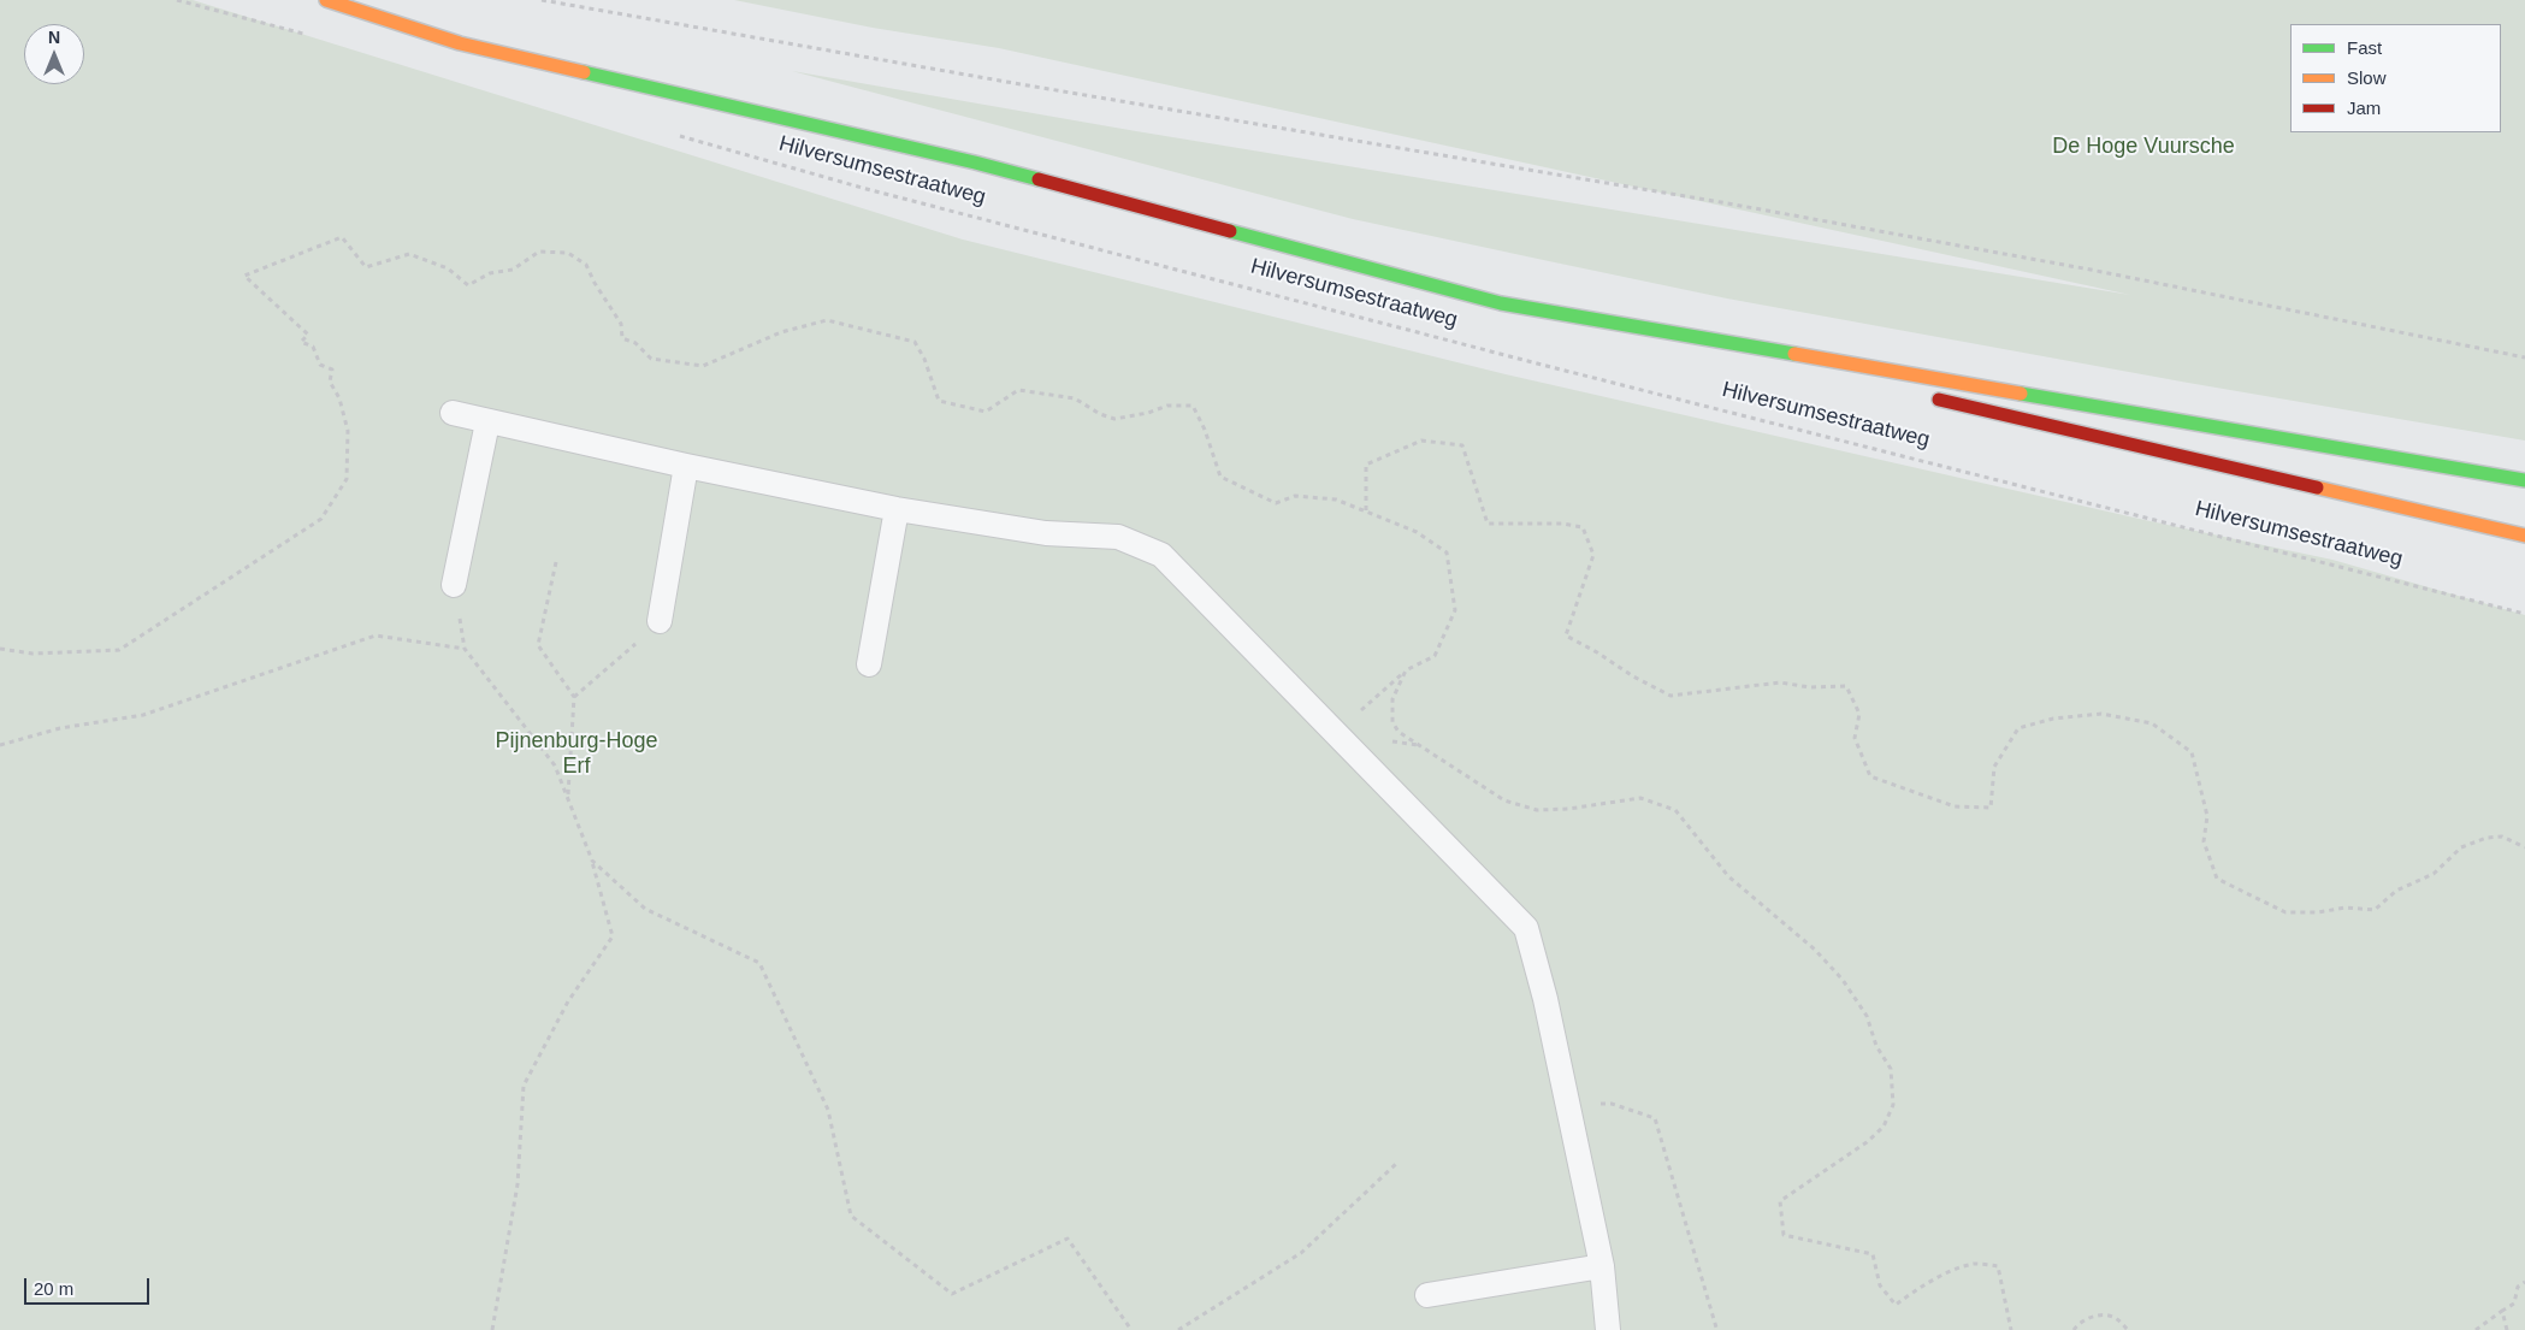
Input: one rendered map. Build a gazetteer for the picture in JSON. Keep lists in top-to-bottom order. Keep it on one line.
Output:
{"streets":{"main road":["Hilversumsestraatweg"]},"parks":["De Hoge Vuursche","Pijnenburg-Hoge Erf"],"legend":["Fast","Slow","Jam"],"scale_bar":"20 m","north":"top"}
